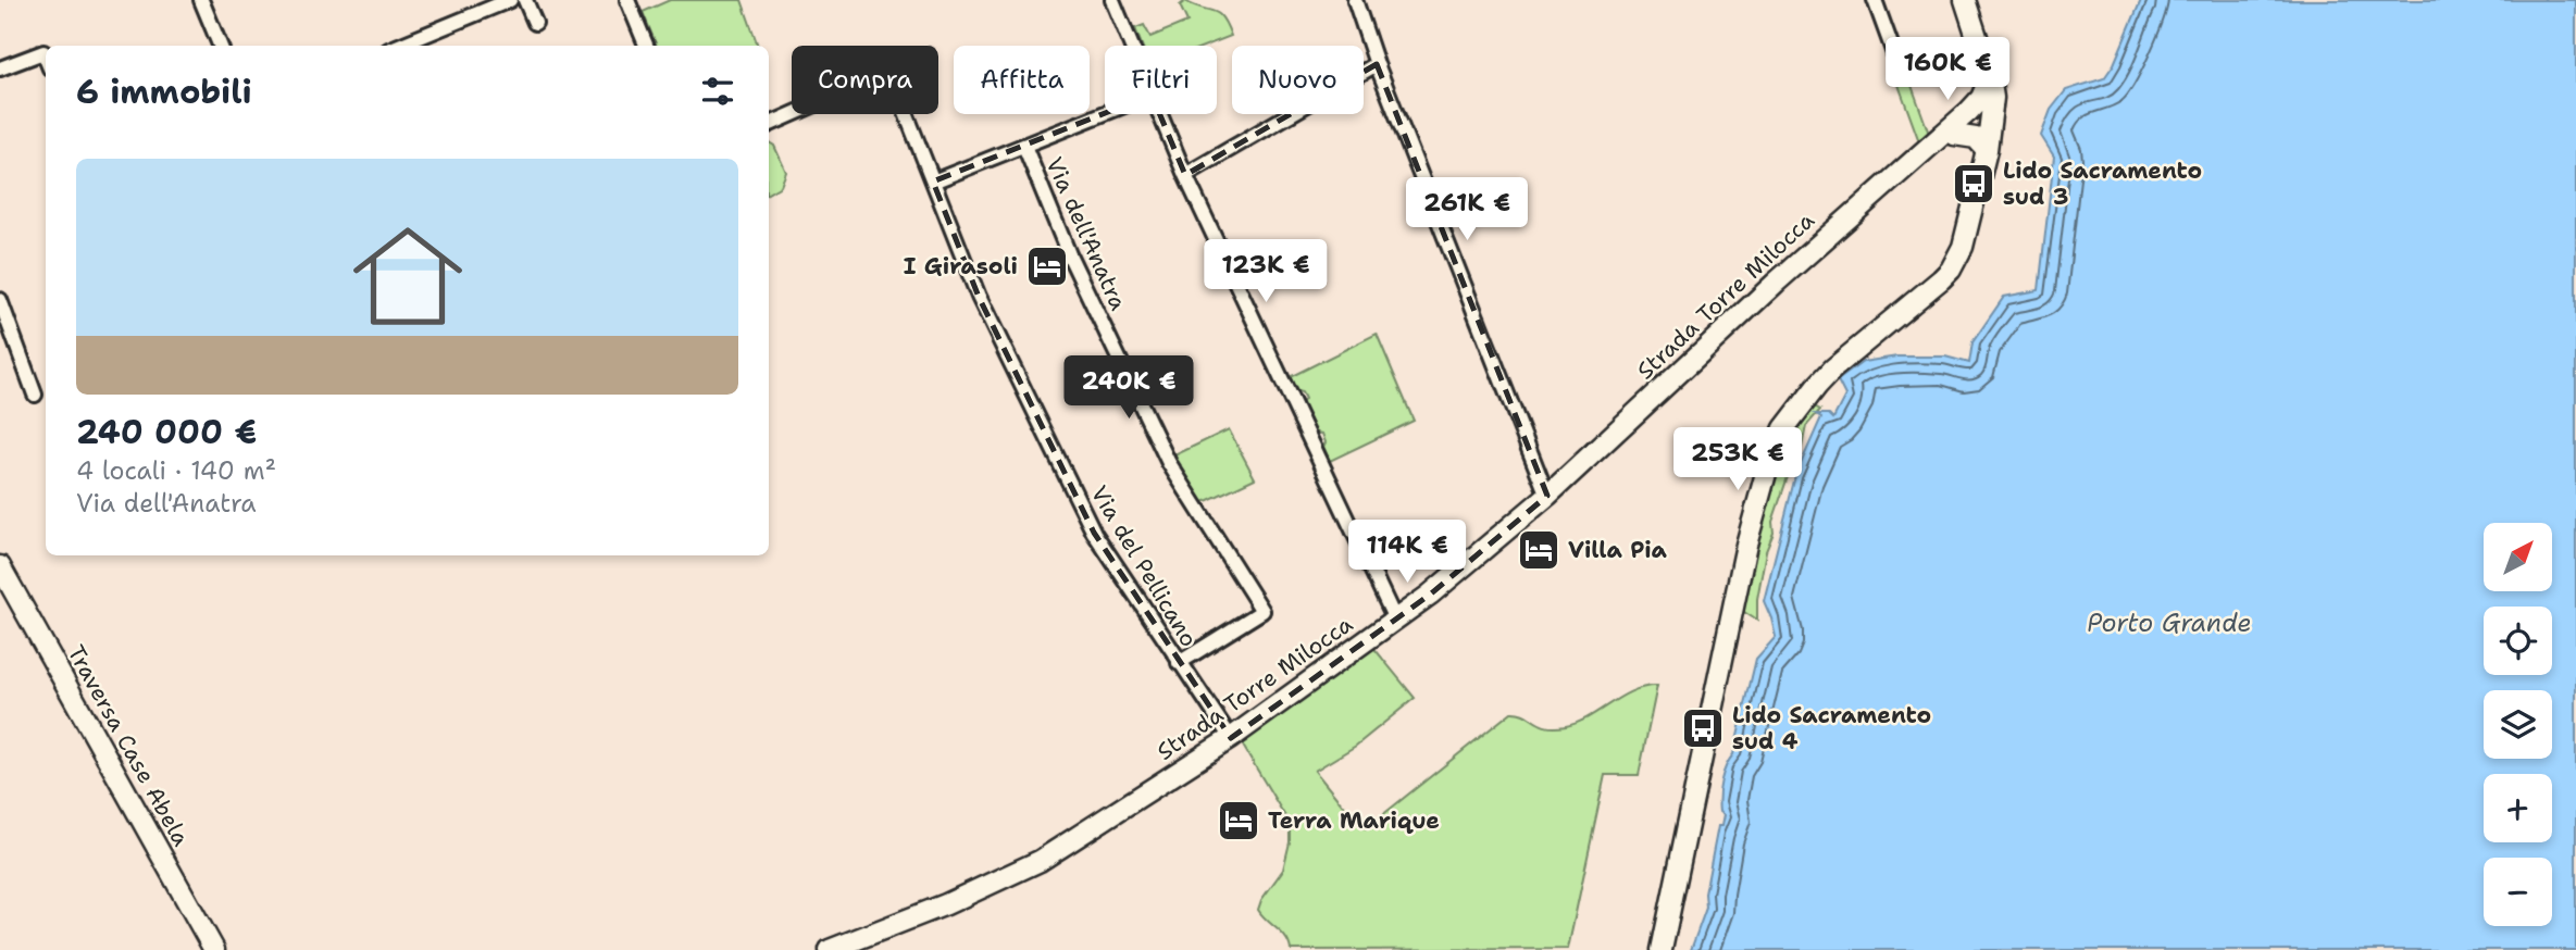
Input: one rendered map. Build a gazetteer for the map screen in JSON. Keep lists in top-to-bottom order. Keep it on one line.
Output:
{"streets":{"street":["Via dell'Anatra","Strada Torre Milocca","Via del Pellicano","Traversa Case Abela"]},"crossings":[["Via dell'Anatra","Via del Pellicano"],["Strada Torre Milocca","Via del Pellicano"]],"water":["Porto Grande"],"places":{"bus stop":["Lido Sacramento sud 3","Lido Sacramento sud 4"],"hotel":["I Girasoli","Villa Pia","Terra Marique"]},"north":"top right","page":{"price":["160K €","261K €","123K €","240K €","253K €","114K €"],"chip":["Compra","Affitta","Filtri","Nuovo"],"heading":"6 immobili","list":[{"name":"240 000 €","note":"4 locali · 140 m² · Via dell'Anatra"}],"map_buttons":["+","−"]}}
